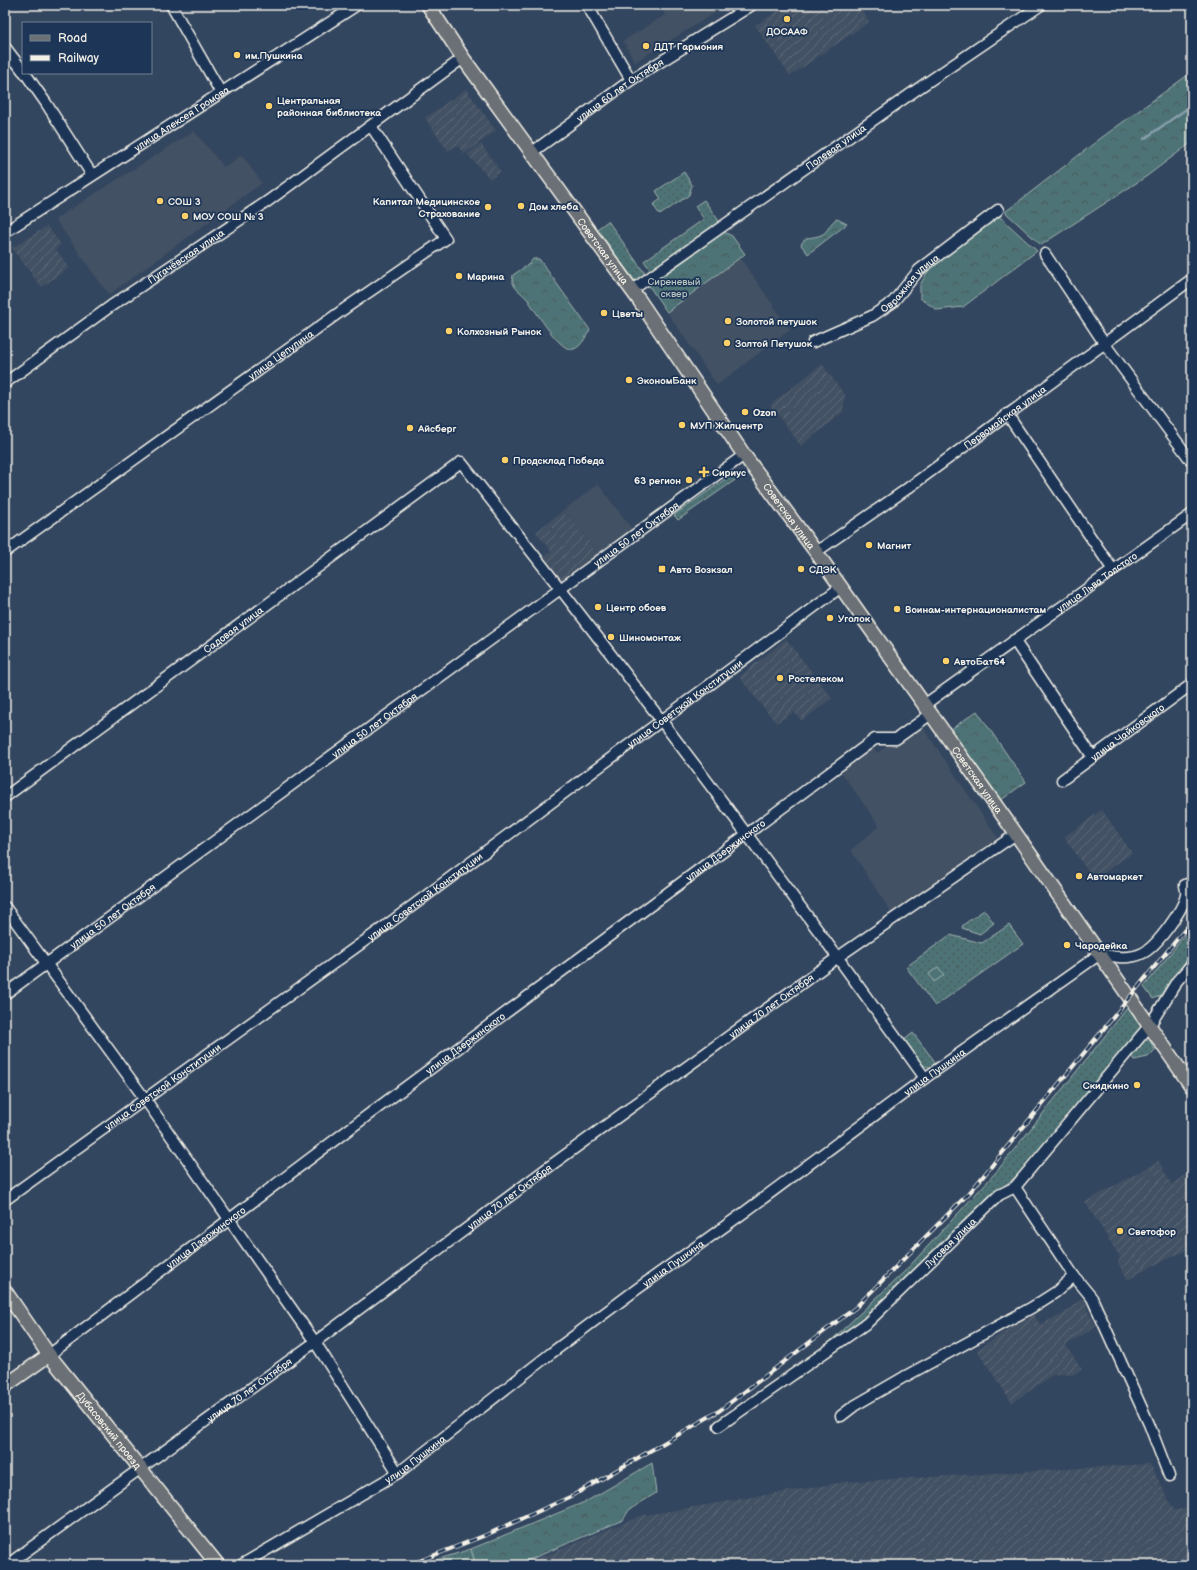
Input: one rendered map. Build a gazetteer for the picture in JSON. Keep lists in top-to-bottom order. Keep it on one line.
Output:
{"streets":{"main road":["Советская улица","улица Дзержинского","Дубасовский проезд"],"street":["улица 60 лет Октября","улица Алексея Громова","Полевая улица","Пугачёвская улица","Овражная улица","улица Цепулина","Первомайская улица","улица 50 лет Октября","улица Льва Толстого","Садовая улица","улица Советской Конституции","улица Чайковского","улица 70 лет Октября","улица Пушкина","Луговая улица"]},"crossings":[["улица 60 лет Октября","Советская улица"],["Полевая улица","Советская улица"],["Советская улица","Пугачёвская улица"],["Советская улица","Первомайская улица"],["Советская улица","улица 50 лет Октября"],["Советская улица","улица Льва Толстого"],["Советская улица","улица Советской Конституции"],["Советская улица","улица Дзержинского"],["Советская улица","улица 70 лет Октября"],["Советская улица","улица Пушкина"],["Советская улица","Луговая улица"],["Пугачёвская улица","улица Цепулина"],["улица 50 лет Октября","Садовая улица"],["улица Льва Толстого","улица Дзержинского"],["улица Дзержинского","Дубасовский проезд"],["улица 70 лет Октября","Дубасовский проезд"]],"parks":["Сиреневый сквер"],"places":{"other":["ДОСААФ","ДДТ Гармония","им.Пушкина","Центральная районная библиотека","СОШ 3","Дом хлеба","Капитал Медицинское Страхование","МОУ СОШ № 3","Марина","Цветы","Золотой петушок","Колхозный Рынок","Золтой Петушок","ЭкономБанк","Ozon","МУП Жилцентр","Айсберг","Продсклад Победа","63 регион","Магнит","СДЭК","Центр обоев","Воинам-интернационалистам","Уголок","Шиномонтаж","АвтоБат64","Ростелеком","Автомаркет","Чародейка","Скидкино","Светофор"],"health":["Сириус"],"transit":["Авто Возкзал"]},"legend":["Road","Railway"]}
